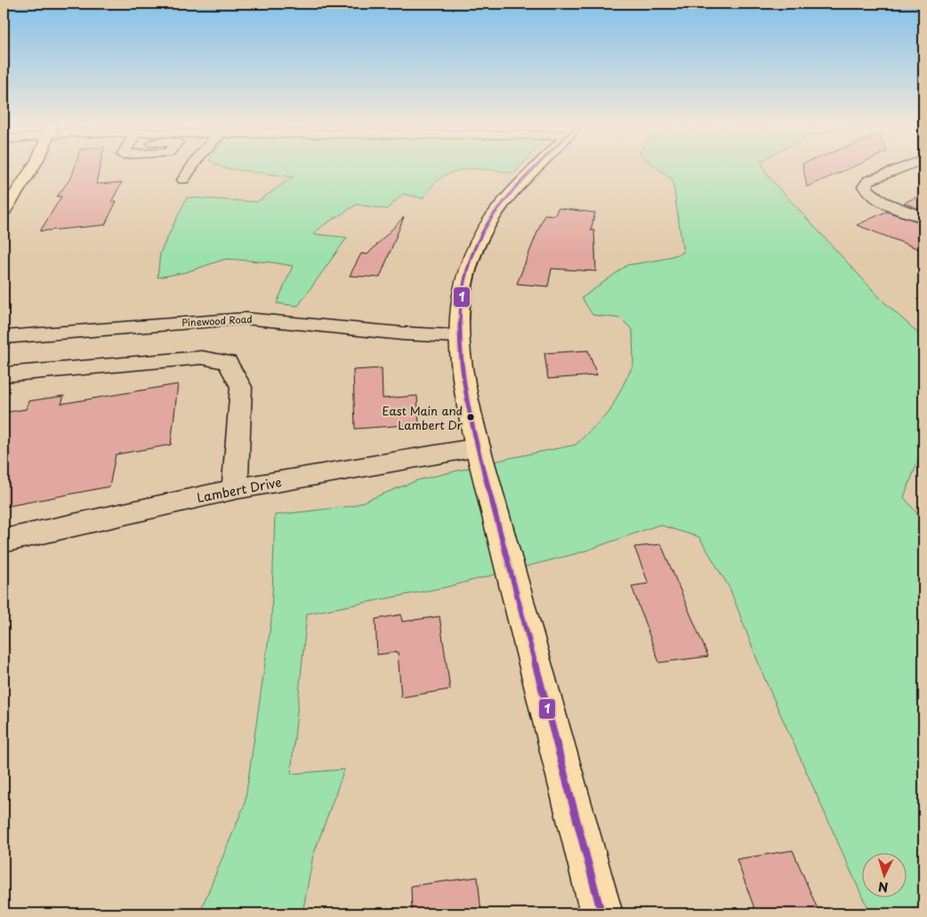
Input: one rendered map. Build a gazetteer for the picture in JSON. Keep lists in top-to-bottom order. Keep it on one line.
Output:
{"streets":{"street":["Pinewood Road","Lambert Drive"]},"places":["East Main and Lambert Dr"],"lines":["transit line 1"],"north":"bottom"}
